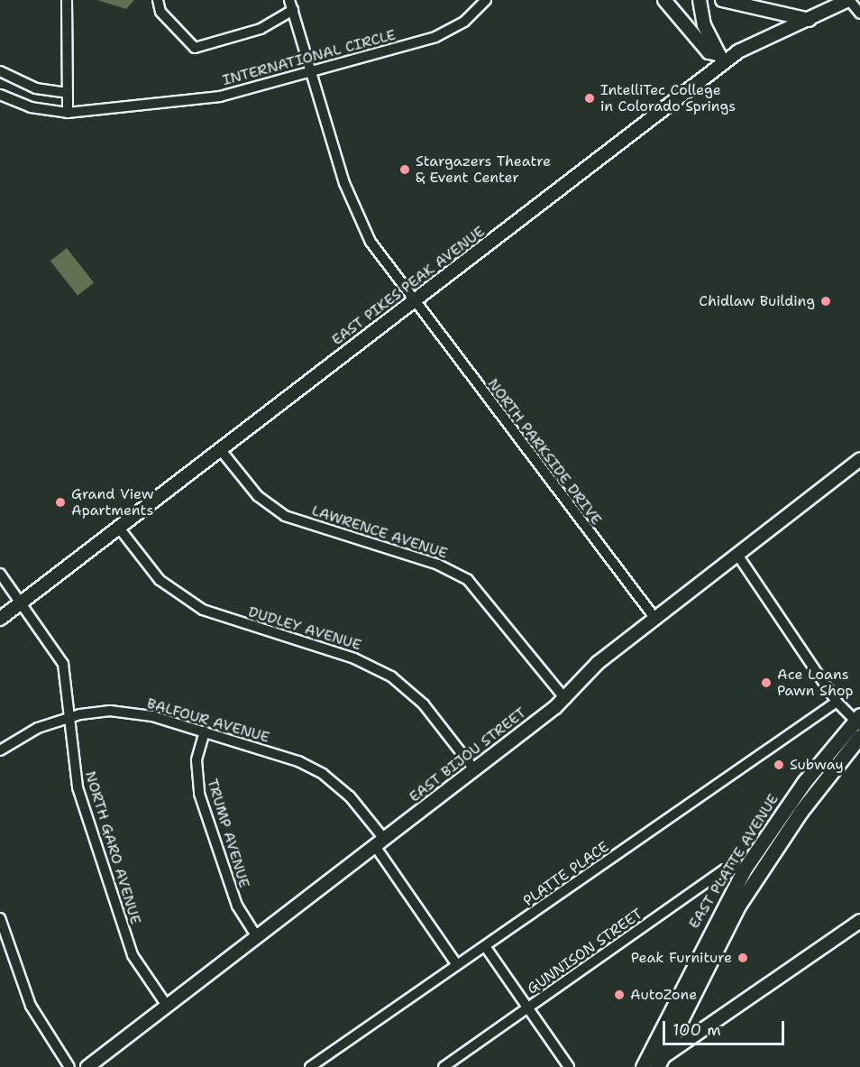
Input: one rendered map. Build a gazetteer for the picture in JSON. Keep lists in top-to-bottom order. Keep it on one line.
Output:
{"streets":{"main road":["EAST PIKES PEAK AVENUE","EAST BIJOU STREET","EAST PLATTE AVENUE"],"street":["INTERNATIONAL CIRCLE","NORTH PARKSIDE DRIVE","LAWRENCE AVENUE","DUDLEY AVENUE","BALFOUR AVENUE","TRUMP AVENUE","NORTH GARO AVENUE","PLATTE PLACE","GUNNISON STREET"]},"crossings":[["INTERNATIONAL CIRCLE","NORTH PARKSIDE DRIVE"],["EAST PIKES PEAK AVENUE","NORTH PARKSIDE DRIVE"],["EAST PIKES PEAK AVENUE","LAWRENCE AVENUE"],["EAST PIKES PEAK AVENUE","DUDLEY AVENUE"],["EAST PIKES PEAK AVENUE","NORTH GARO AVENUE"],["NORTH PARKSIDE DRIVE","EAST BIJOU STREET"],["LAWRENCE AVENUE","EAST BIJOU STREET"],["DUDLEY AVENUE","EAST BIJOU STREET"],["BALFOUR AVENUE","EAST BIJOU STREET"],["BALFOUR AVENUE","TRUMP AVENUE"],["BALFOUR AVENUE","NORTH GARO AVENUE"],["BALFOUR AVENUE","PLATTE PLACE"],["EAST BIJOU STREET","TRUMP AVENUE"],["EAST BIJOU STREET","NORTH GARO AVENUE"],["EAST PLATTE AVENUE","GUNNISON STREET"]],"places":["IntelliTec College in Colorado Springs","Stargazers Theatre & Event Center","Chidlaw Building","Grand View Apartments","Ace Loans Pawn Shop","Subway","Peak Furniture","AutoZone"],"scale_bar":"100 m"}
